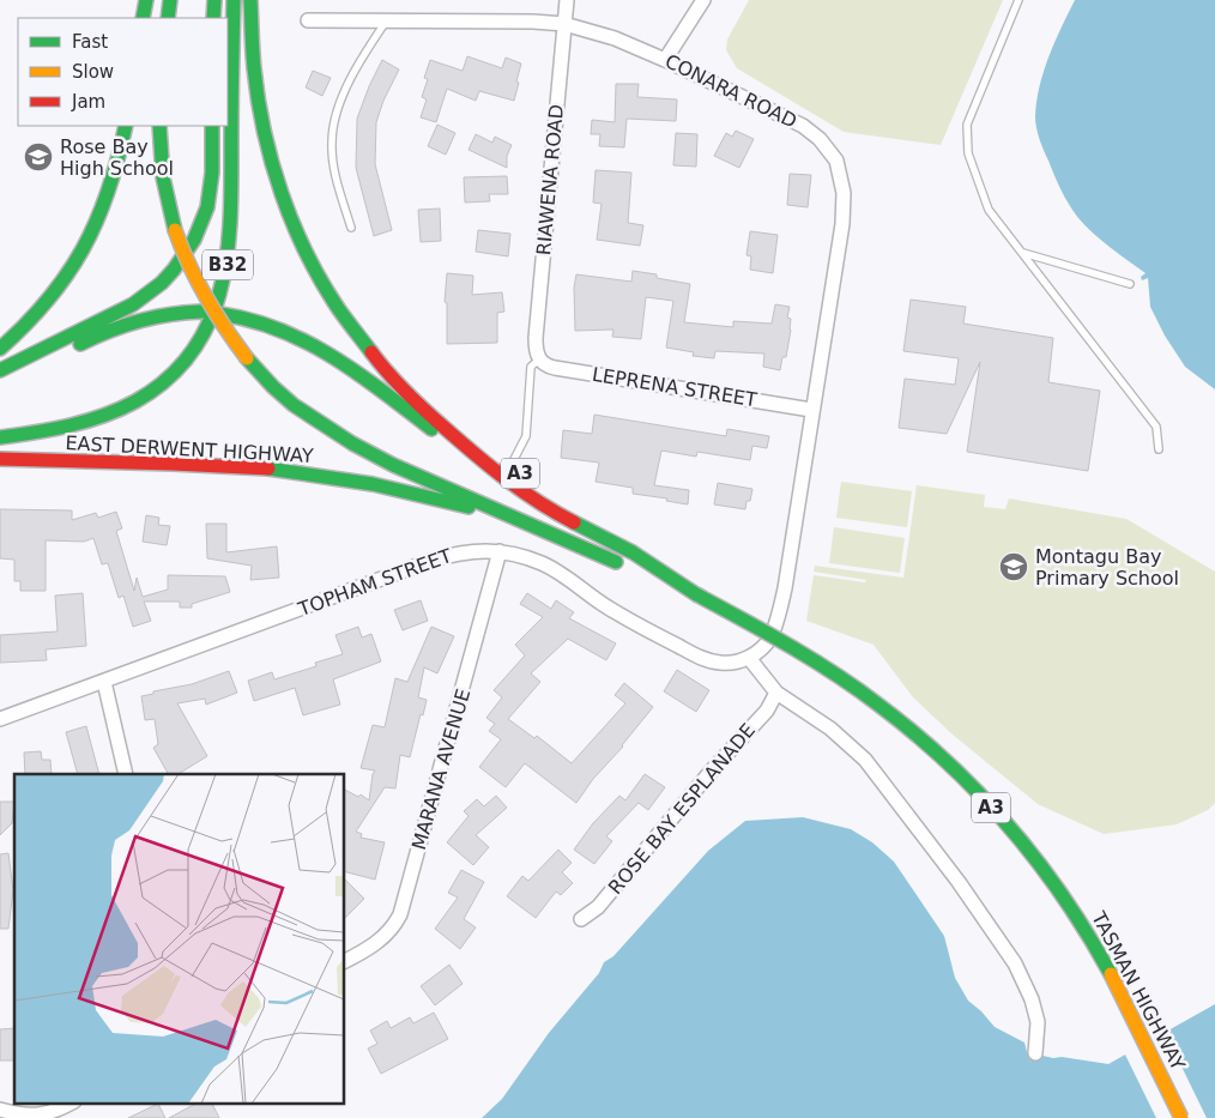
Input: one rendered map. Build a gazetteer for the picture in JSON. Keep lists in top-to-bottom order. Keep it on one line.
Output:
{"streets":{"main road":["B32","EAST DERWENT HIGHWAY","A3","TASMAN HIGHWAY"],"street":["CONARA ROAD","RIAWENA ROAD","LEPRENA STREET","TOPHAM STREET","MARANA AVENUE","ROSE BAY ESPLANADE"]},"crossings":[["CONARA ROAD","RIAWENA ROAD"],["CONARA ROAD","LEPRENA STREET"],["CONARA ROAD","TOPHAM STREET"],["RIAWENA ROAD","LEPRENA STREET"],["EAST DERWENT HIGHWAY","TASMAN HIGHWAY"],["A3","TASMAN HIGHWAY"],["TOPHAM STREET","MARANA AVENUE"]],"places":{"school or university":["Rose Bay High School","Montagu Bay Primary School"]},"legend":["Fast","Slow","Jam"]}
